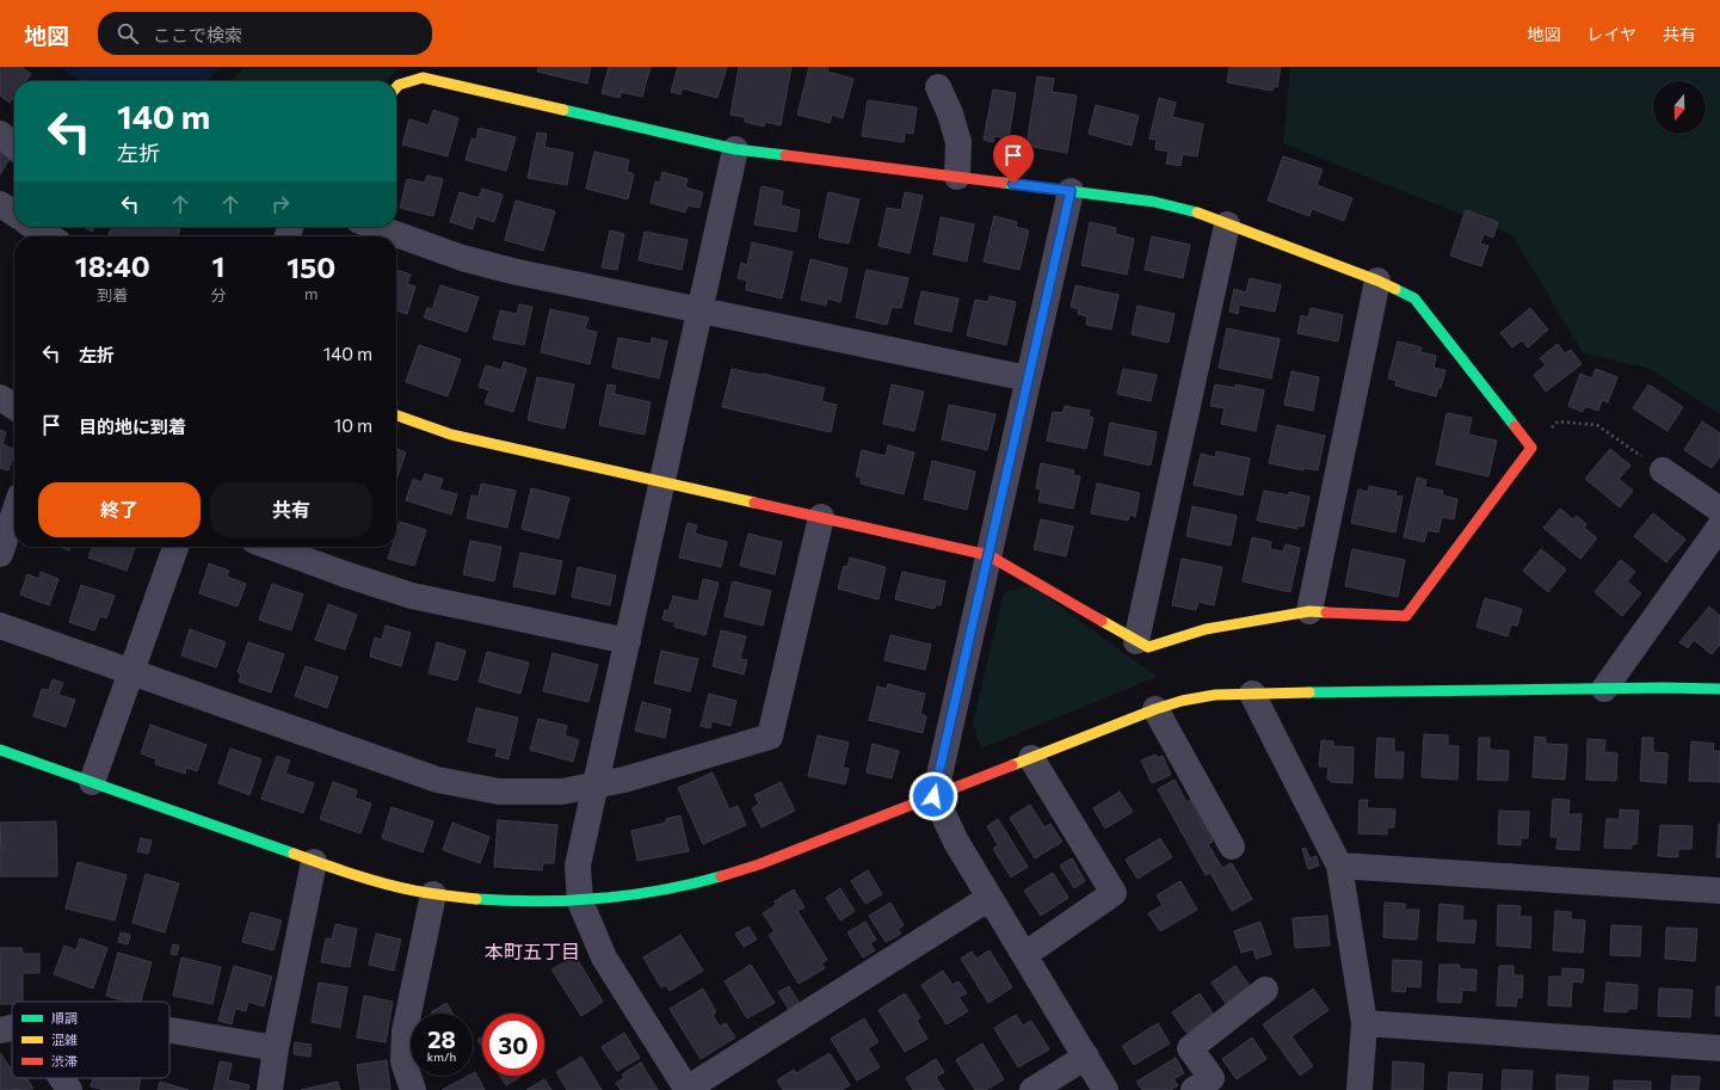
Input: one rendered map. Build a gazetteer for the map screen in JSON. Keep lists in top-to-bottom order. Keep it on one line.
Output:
{"districts":["本町五丁目"],"legend":["順調","混雑","渋滞"],"north":"bottom","page":{"header":"地図","search":"ここで検索","nav":["地図","レイヤ","共有"],"turn":["140 m","左折"],"eta":["18:40","到着","1","分","150","m"],"list":[{"name":"左折","value":"140 m"},{"name":"目的地に到着","value":"10 m"}],"buttons":["終了","共有"],"speed":"28 km/h","limit":"30"}}
